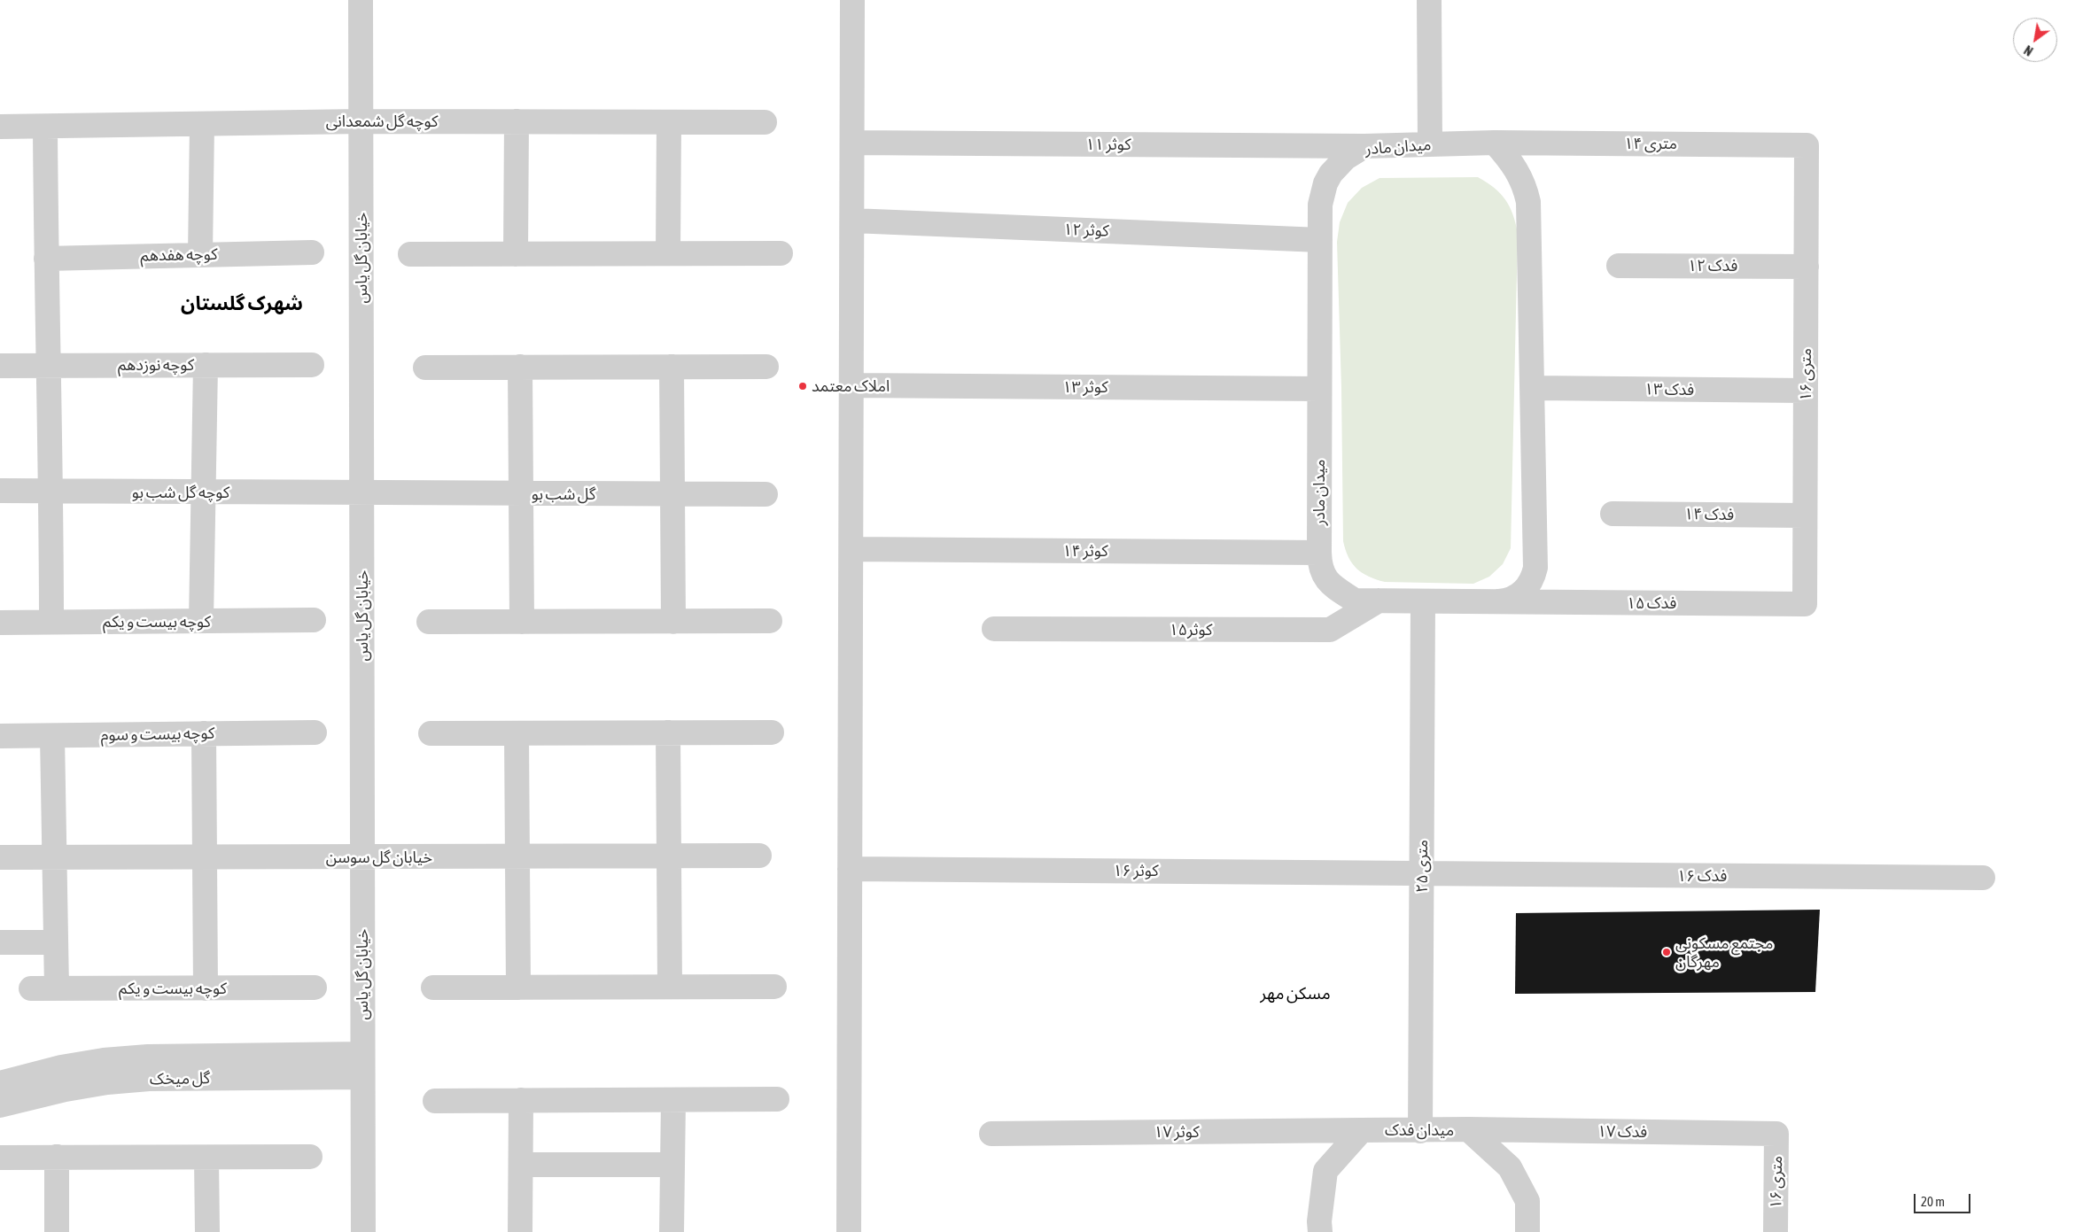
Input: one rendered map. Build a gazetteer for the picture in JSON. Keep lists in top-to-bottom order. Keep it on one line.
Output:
{"streets":{"street":["کوچه گل شمعدانی","۱۴ متری","کوثر ۱۱","میدان مادر","کوثر ۱۲","کوچه هفدهم","خیابان گل یاس","فدک ۱۲","کوچه نوزدهم","۱۶ متری","کوثر ۱۳","فدک ۱۳","کوچه گل شب بو","گل شب بو","فدک ۱۴","کوثر ۱۴","فدک ۱۵","کوچه بیست و یکم","کوثر۱۵","کوچه بیست و سوم","خیابان گل سوسن","۲۵ متری","کوثر ۱۶","فدک ۱۶","گل میخک","میدان فدک","کوثر ۱۷","فدک ۱۷"]},"crossings":[["کوچه گل شمعدانی","خیابان گل یاس"],["۱۴ متری","میدان مادر"],["۱۴ متری","۱۶ متری"],["کوثر ۱۱","میدان مادر"],["میدان مادر","کوثر ۱۲"],["میدان مادر","کوثر ۱۳"],["میدان مادر","فدک ۱۳"],["میدان مادر","کوثر ۱۴"],["میدان مادر","فدک ۱۵"],["میدان مادر","کوثر۱۵"],["میدان مادر","۲۵ متری"],["خیابان گل یاس","کوچه گل شب بو"],["خیابان گل یاس","گل شب بو"],["خیابان گل یاس","خیابان گل سوسن"],["خیابان گل یاس","گل میخک"],["فدک ۱۲","۱۶ متری"],["۱۶ متری","فدک ۱۳"],["۱۶ متری","فدک ۱۴"],["۱۶ متری","فدک ۱۵"],["۱۶ متری","فدک ۱۷"],["کوچه گل شب بو","گل شب بو"],["۲۵ متری","کوثر ۱۶"],["۲۵ متری","فدک ۱۶"],["۲۵ متری","میدان فدک"],["کوثر ۱۶","فدک ۱۶"],["میدان فدک","کوثر ۱۷"],["میدان فدک","فدک ۱۷"]],"districts":["شهرک گلستان","مسکن مهر"],"places":["املاک معتمد","مجتمع مسکونی مهرگان"],"scale_bar":"20 m","north":"bottom left"}
